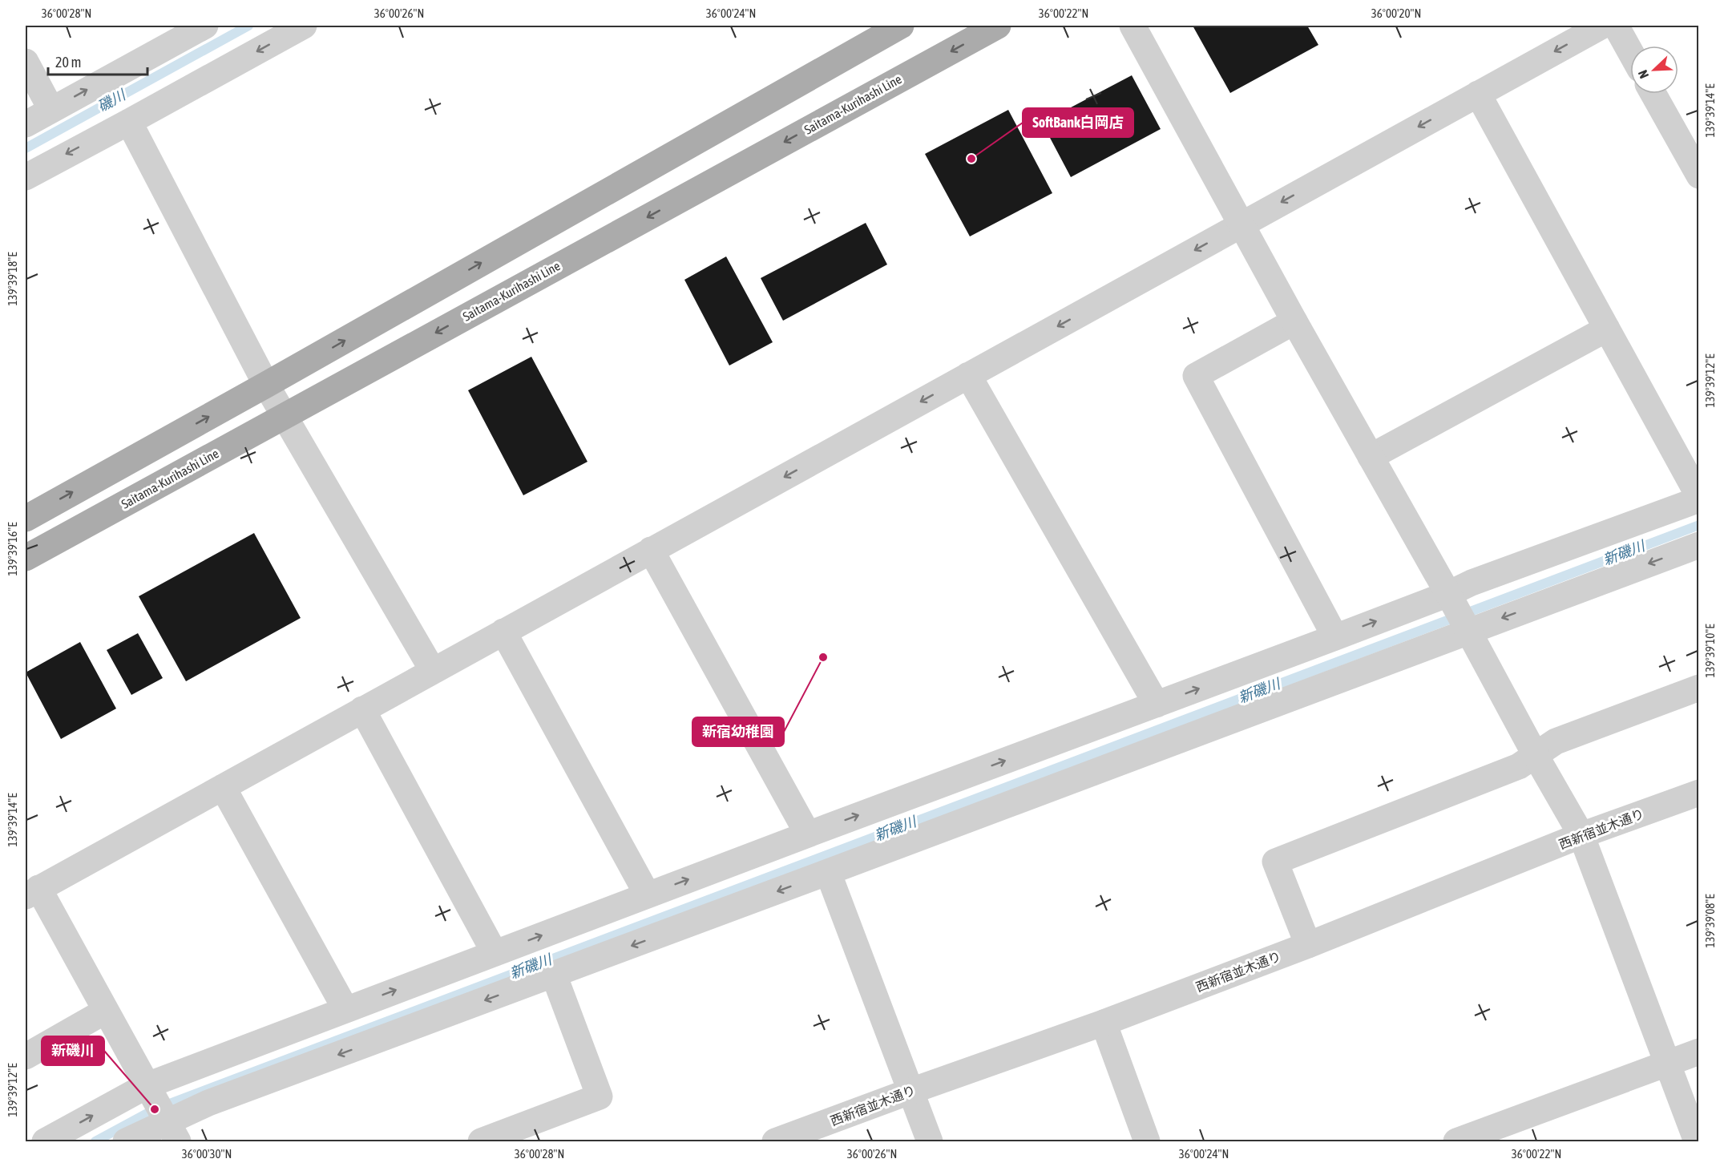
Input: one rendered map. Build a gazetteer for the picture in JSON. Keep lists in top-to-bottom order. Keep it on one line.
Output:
{"streets":{"main road":["Saitama-Kurihashi Line"],"street":["西新宿並木通り"]},"water":["磯川","新磯川"],"places":["SoftBank白岡店","新宿幼稚園","新磯川"],"scale_bar":"20 m","north":"bottom left","coordinates":["36°00'28\"N","36°00'26\"N","36°00'24\"N","36°00'22\"N","36°00'20\"N","139°39'14\"E","139°39'18\"E","139°39'12\"E","139°39'16\"E","139°39'10\"E","139°39'08\"E","36°00'30\"N"]}
